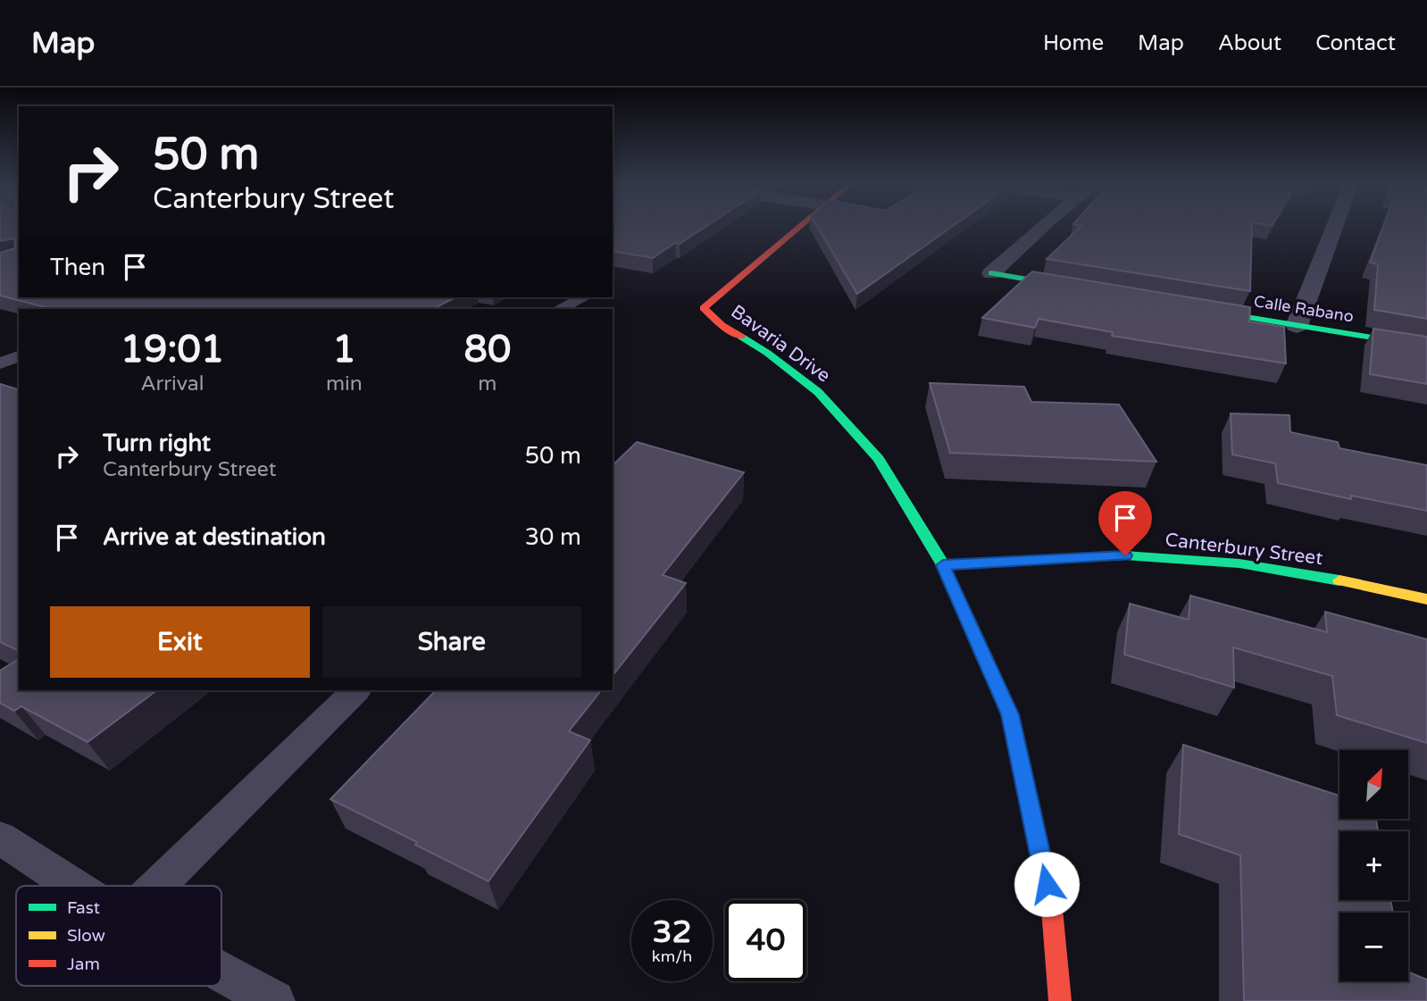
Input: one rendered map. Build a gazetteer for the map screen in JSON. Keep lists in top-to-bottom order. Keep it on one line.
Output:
{"streets":{"street":["Calle Rabano","Bavaria Drive","Canterbury Street"]},"crossings":[["Bavaria Drive","Canterbury Street"]],"legend":["Fast","Slow","Jam"],"north":"top right","page":{"header":"Map","nav":["Home","Map","About","Contact"],"turn":["50 m","Canterbury Street"],"then":"Then","eta":["19:01","Arrival","1","min","80","m"],"list":[{"name":"Turn right","note":"Canterbury Street","value":"50 m"},{"name":"Arrive at destination","value":"30 m"}],"buttons":["Exit","Share"],"map_buttons":["+","−"],"speed":"32 km/h","limit":"40"}}
